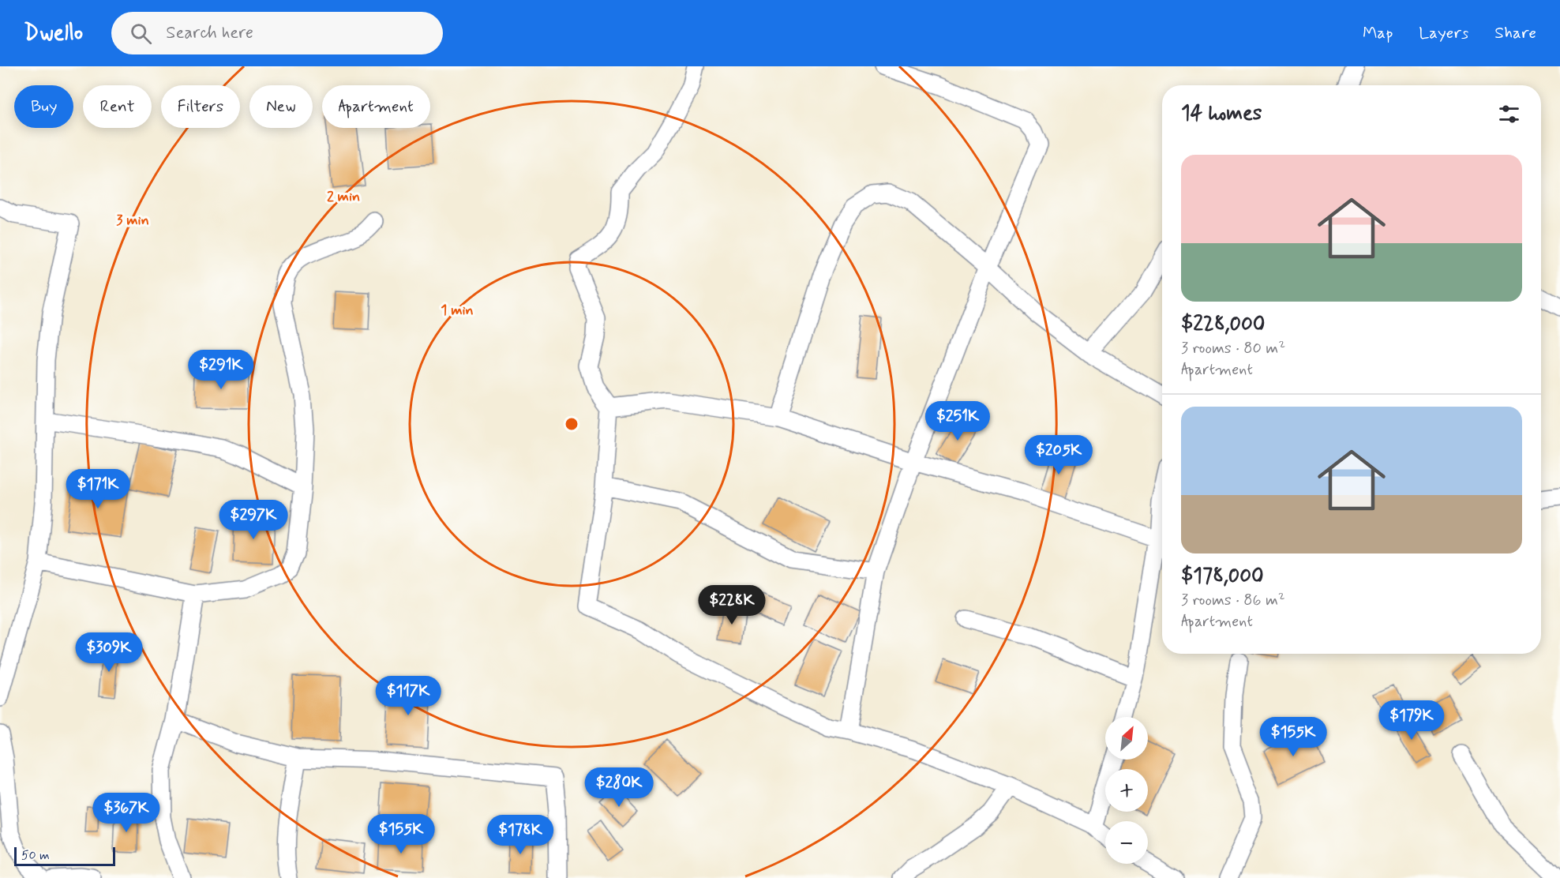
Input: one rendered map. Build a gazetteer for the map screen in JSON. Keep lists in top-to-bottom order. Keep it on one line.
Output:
{"scale_bar":"50 m","north":"top right","page":{"header":"Dwello","search":"Search here","nav":["Map","Layers","Share"],"chip":["Buy","Rent","Filters","New","Apartment"],"heading":"14 homes","list":[{"name":"$228,000","note":"3 rooms · 80 m² · Apartment"},{"name":"$178,000","note":"3 rooms · 86 m² · Apartment"}],"price":["$291K","$251K","$205K","$171K","$297K","$228K","$309K","$117K","$179K","$155K","$280K","$367K","$155K","$178K"],"map_buttons":["+","−"],"scale":"50 m"},"rings":["2 min","3 min","1 min"]}
